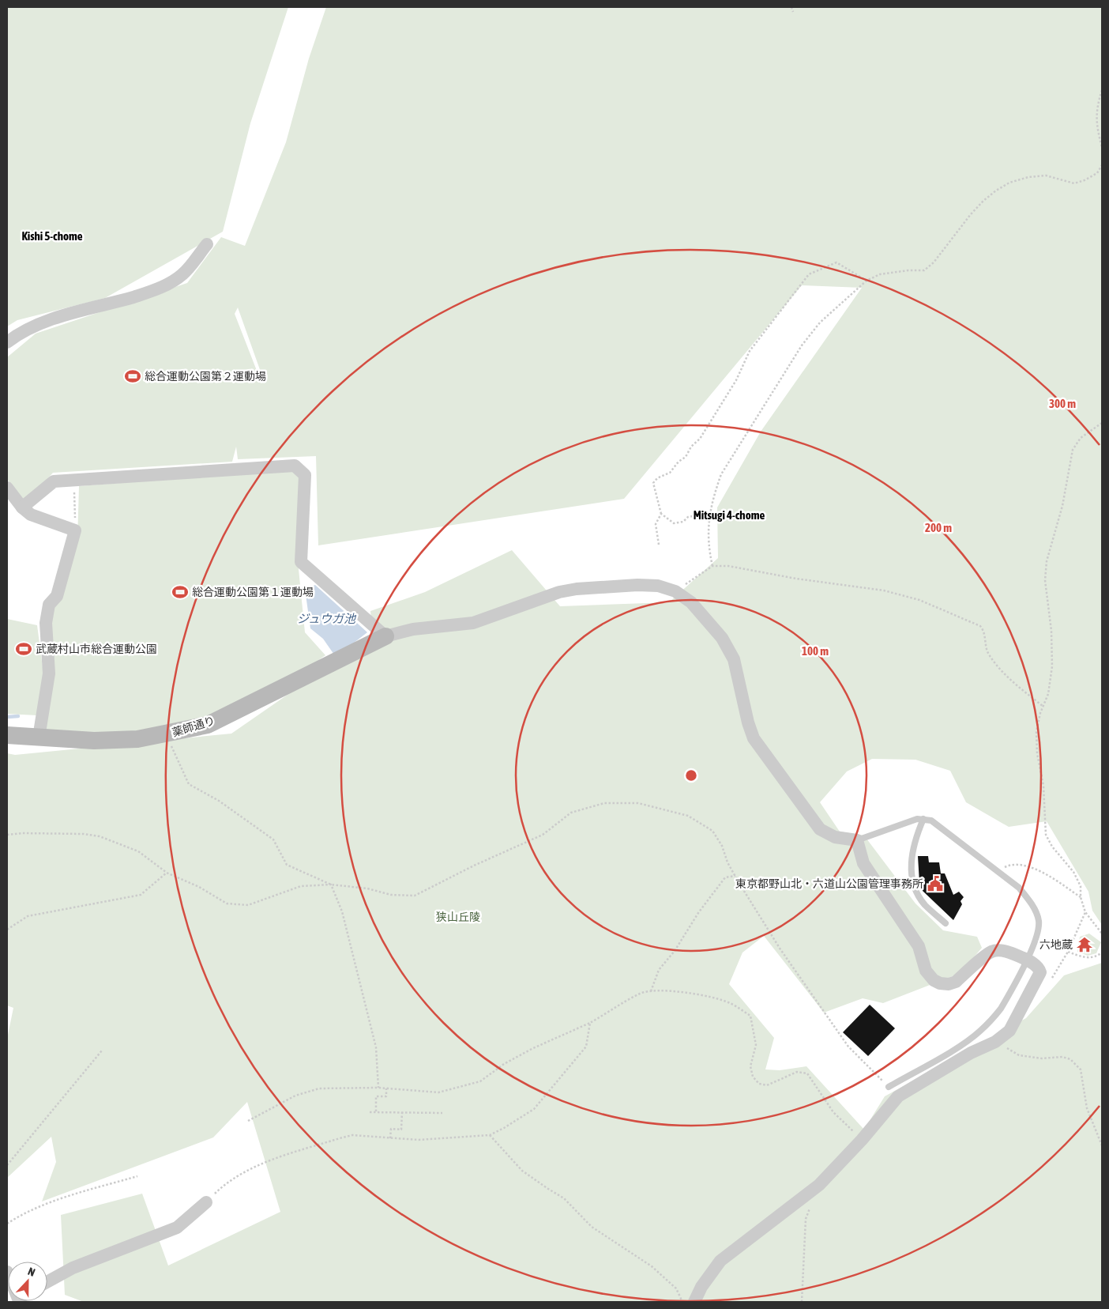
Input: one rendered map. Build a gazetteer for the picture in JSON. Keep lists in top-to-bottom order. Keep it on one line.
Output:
{"streets":{"street":["薬師通り"]},"districts":["Kishi 5-chome","Mitsugi 4-chome"],"water":["ジュウガ池"],"parks":["狭山丘陵"],"places":{"sports":["総合運動公園第２運動場","総合運動公園第１運動場","武蔵村山市総合運動公園"],"public building":["東京都野山北・六道山公園管理事務所"],"temple":["六地蔵"]},"north":"top","rings":["300 m","200 m","100 m"]}
